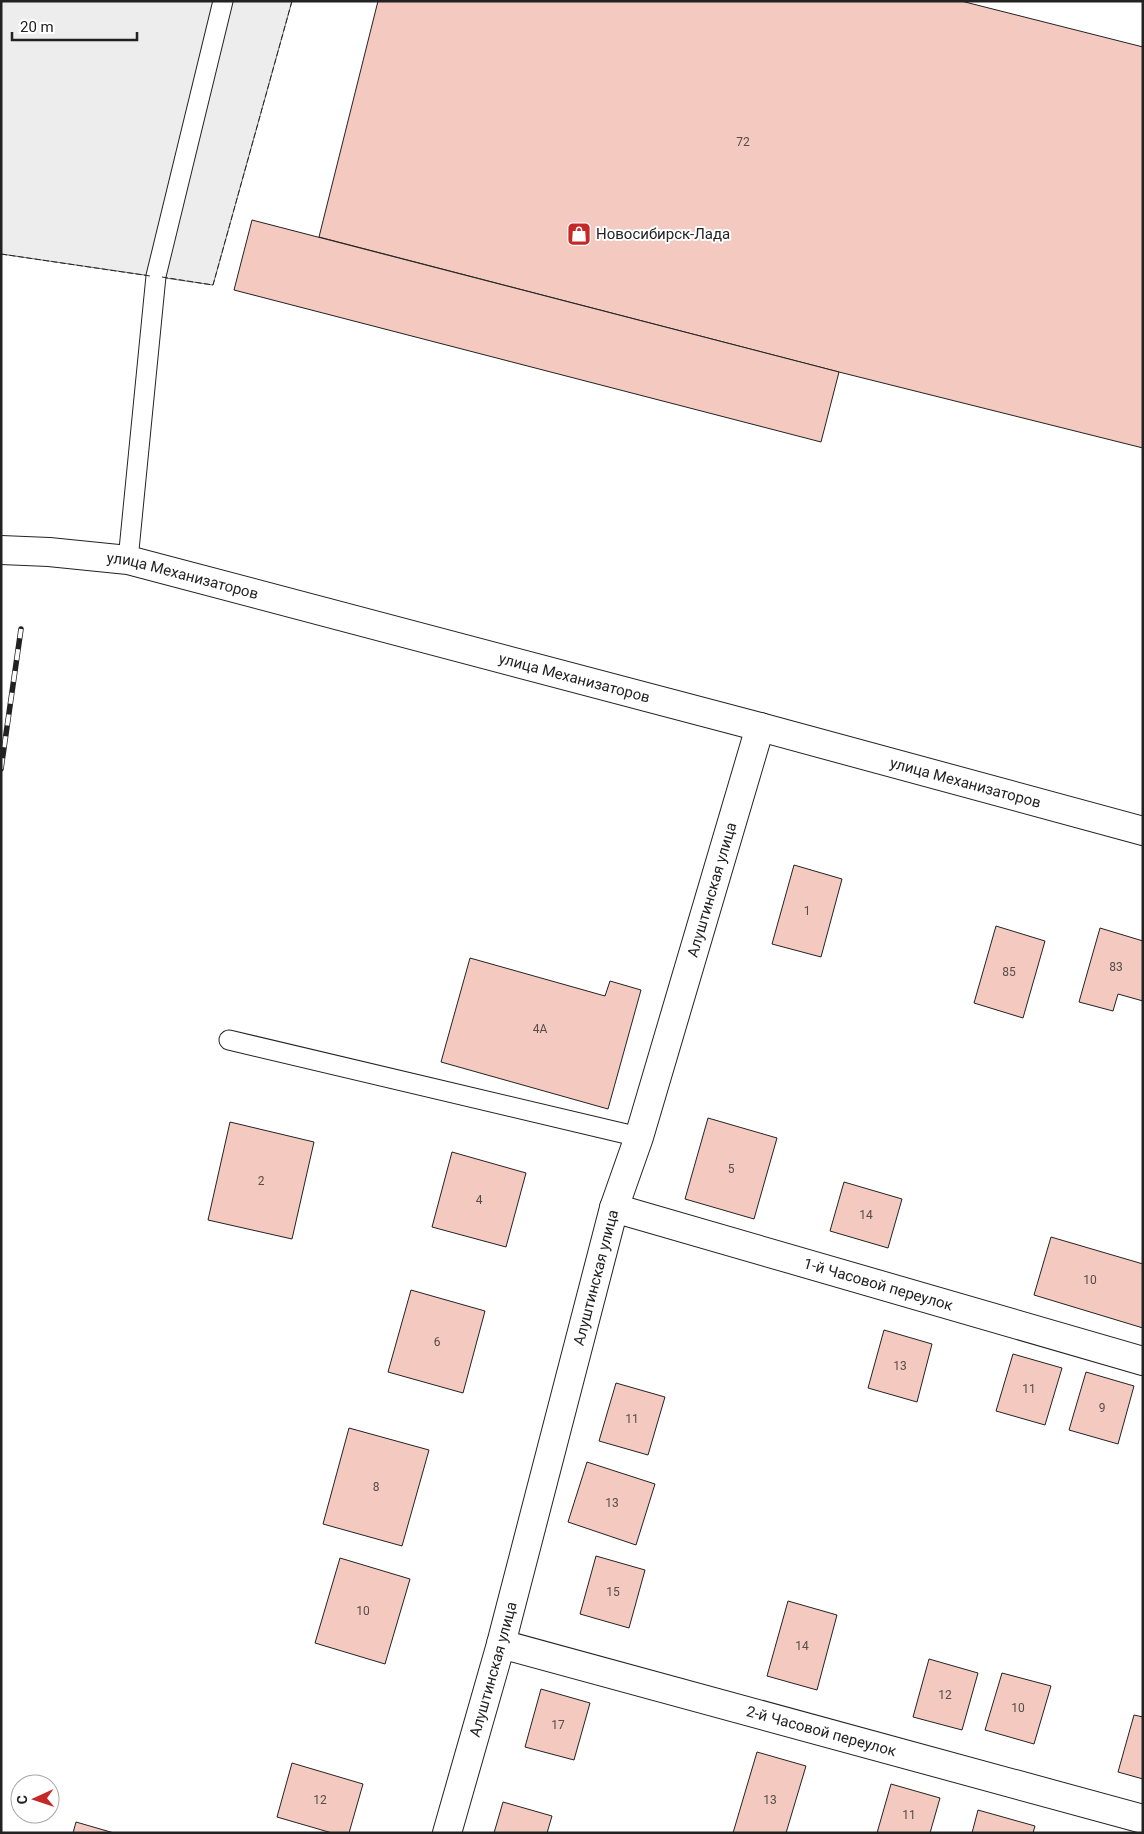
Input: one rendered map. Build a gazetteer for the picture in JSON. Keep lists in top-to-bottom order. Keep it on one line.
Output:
{"streets":{"street":["улица Механизаторов","Алуштинская улица","1-й Часовой переулок","2-й Часовой переулок"]},"crossings":[["улица Механизаторов","Алуштинская улица"],["Алуштинская улица","1-й Часовой переулок"],["Алуштинская улица","2-й Часовой переулок"]],"places":{"shop":["Новосибирск-Лада"]},"house_numbers":["72","1","83","85","4А","5","2","4","14","10","6","13","11","9","11","8","13","15","10","14","12","10","17","12","13","11"],"scale_bar":"20 m","north":"left"}
